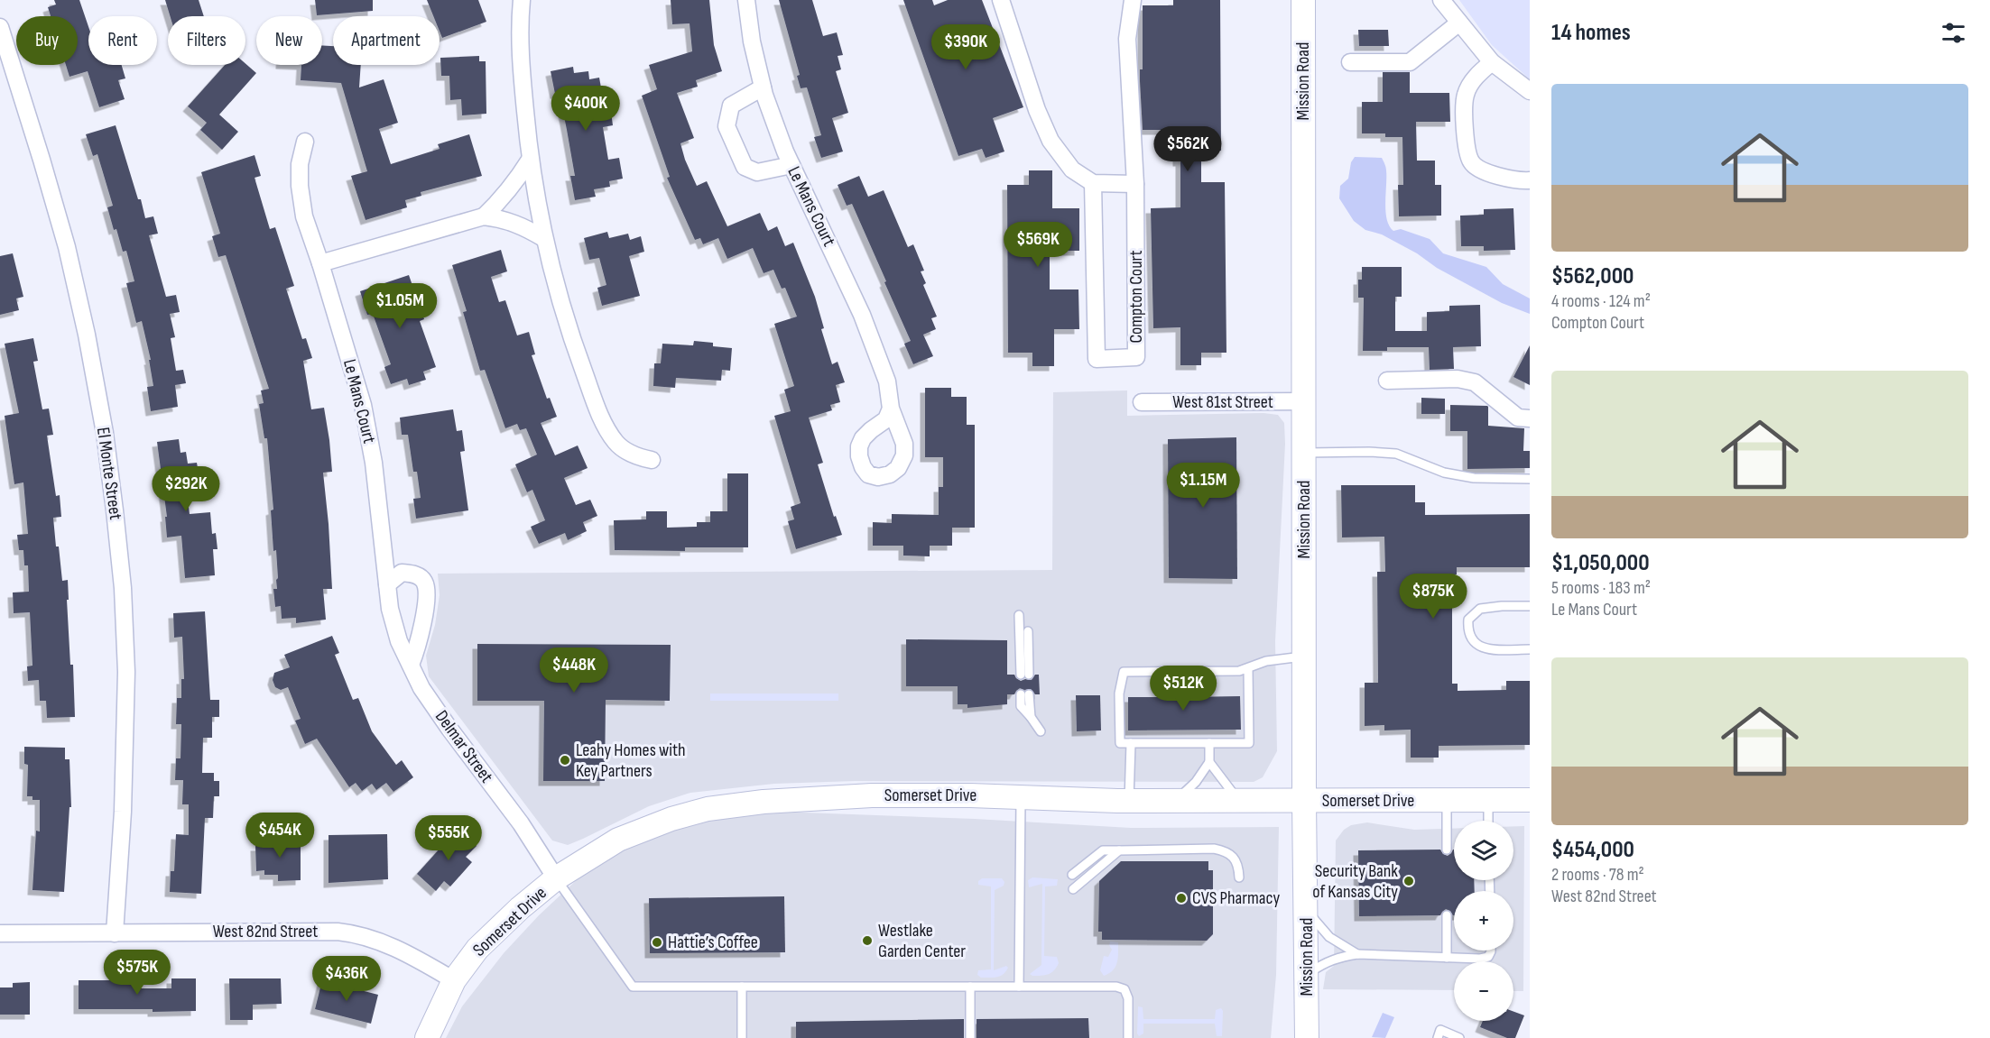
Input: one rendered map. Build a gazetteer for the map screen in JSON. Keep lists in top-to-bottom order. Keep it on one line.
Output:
{"streets":{"street":["Mission Road","Le Mans Court","Compton Court","West 81st Street","El Monte Street","Delmar Street","Somerset Drive","West 82nd Street"]},"crossings":[["Mission Road","West 81st Street"],["Mission Road","Somerset Drive"],["Le Mans Court","Delmar Street"],["El Monte Street","West 82nd Street"],["Delmar Street","Somerset Drive"],["Somerset Drive","West 82nd Street"]],"places":["Leahy Homes with Key Partners","Security Bank of Kansas City","CVS Pharmacy","Westlake Garden Center","Hattie’s Coffee"],"page":{"heading":"14 homes","chip":["Buy","Rent","Filters","New","Apartment"],"price":["$390K","$400K","$562K","$569K","$1.05M","$1.15M","$292K","$875K","$448K","$512K","$454K","$555K","$575K","$436K"],"list":[{"name":"$562,000","note":"4 rooms · 124 m² · Compton Court"},{"name":"$1,050,000","note":"5 rooms · 183 m² · Le Mans Court"},{"name":"$454,000","note":"2 rooms · 78 m² · West 82nd Street"}],"map_buttons":["+","−"]}}
